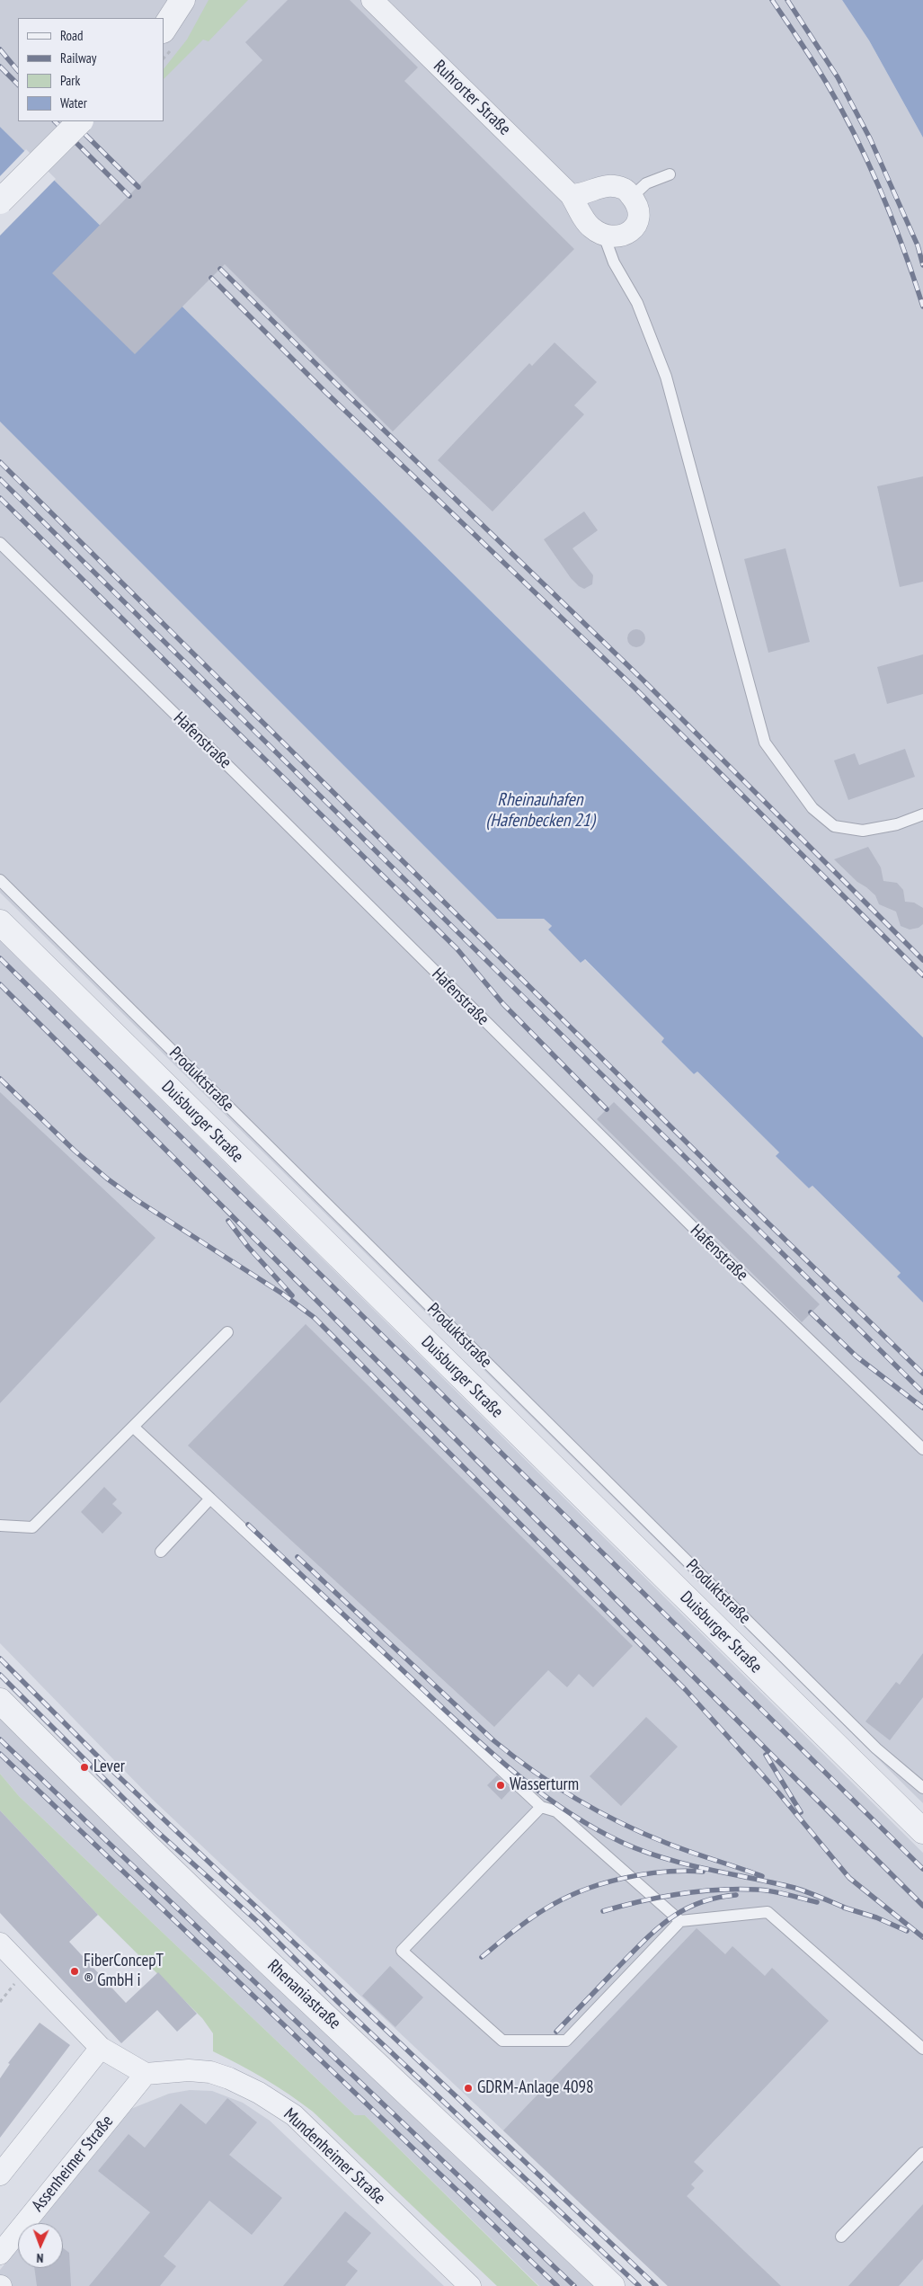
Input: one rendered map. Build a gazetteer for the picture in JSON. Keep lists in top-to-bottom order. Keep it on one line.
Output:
{"streets":{"street":["Ruhrorter Straße","Duisburger Straße","Rhenaniastraße","Mundenheimer Straße","Assenheimer Straße"],"lane":["Hafenstraße","Produktstraße"]},"crossings":[["Mundenheimer Straße","Assenheimer Straße"]],"water":["Rheinauhafen (Hafenbecken 21)"],"places":["Lever","Wasserturm","FiberConcepT ® GmbH i","GDRM-Anlage 4098"],"legend":["Road","Railway","Park","Water"],"north":"bottom"}
